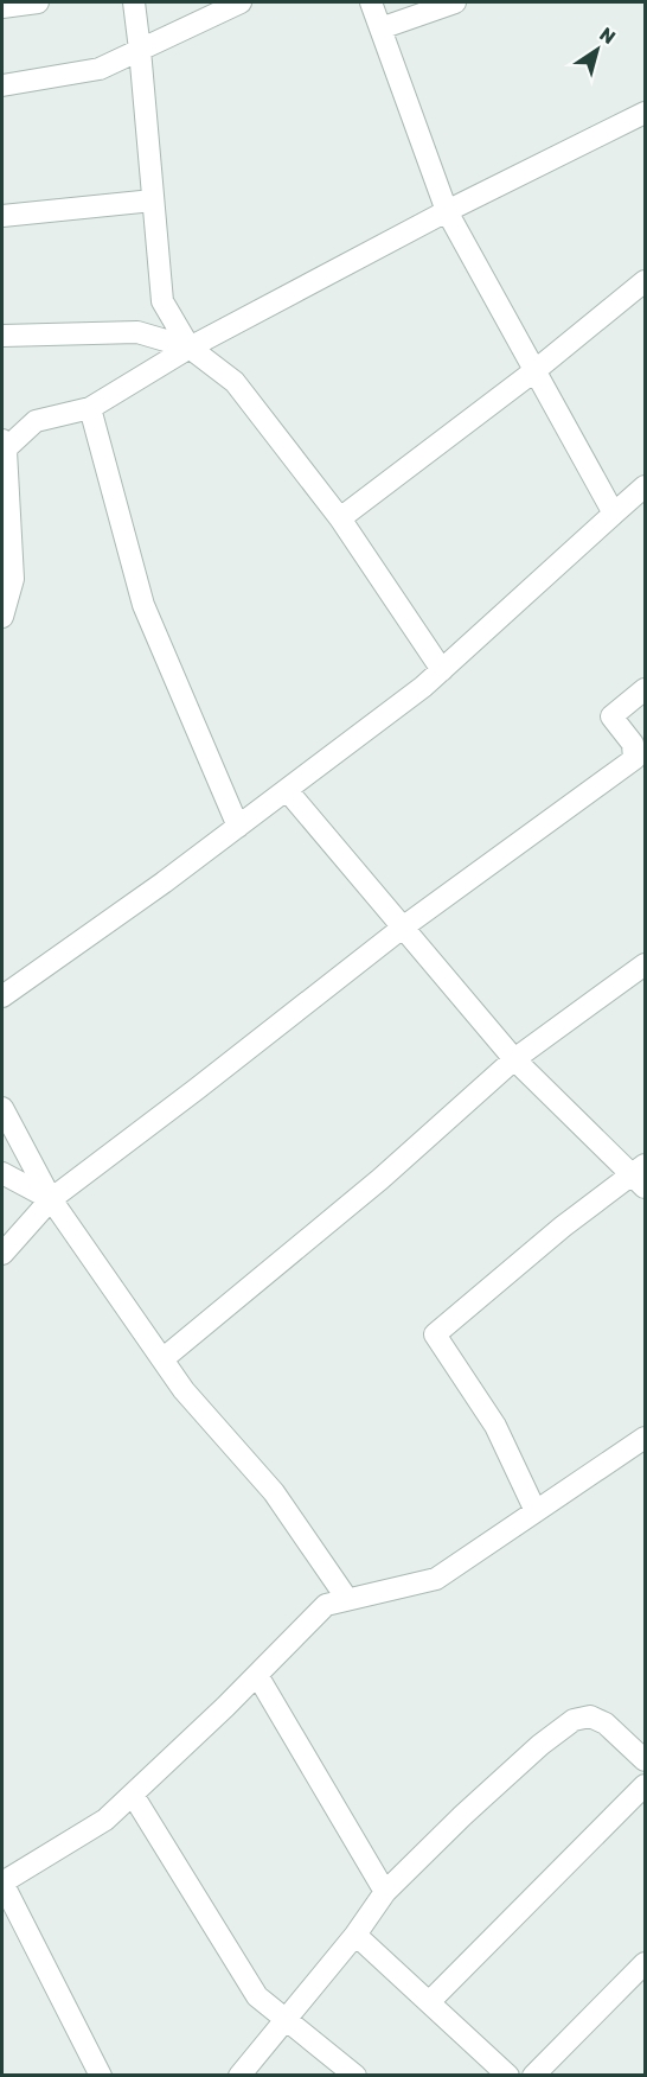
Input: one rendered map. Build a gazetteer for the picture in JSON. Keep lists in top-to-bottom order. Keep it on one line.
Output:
{"north":"top right"}
